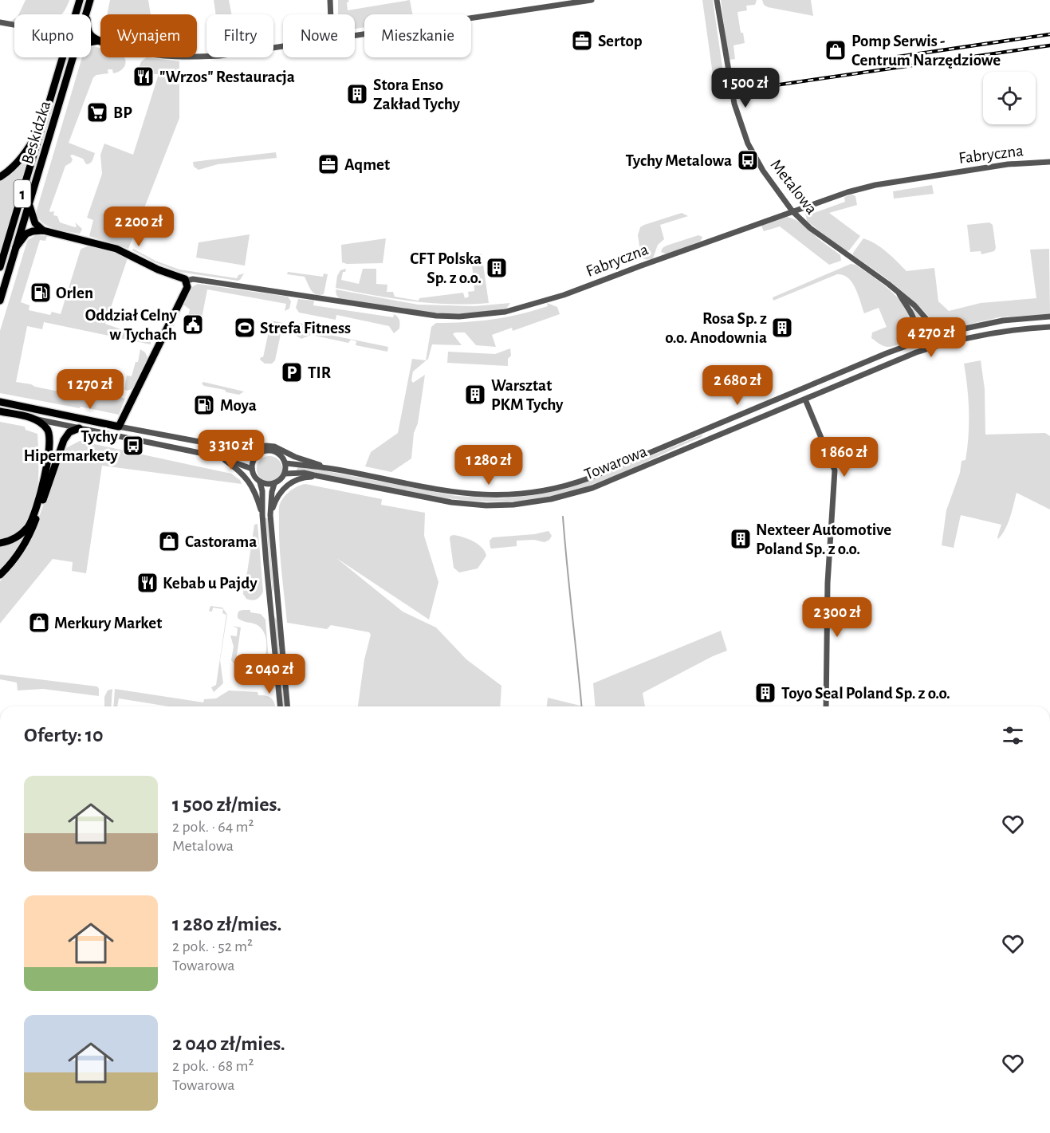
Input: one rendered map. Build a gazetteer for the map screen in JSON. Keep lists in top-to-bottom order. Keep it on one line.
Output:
{"streets":{"main road":["Beskidzka","Fabryczna","1"],"street":["Metalowa","Towarowa"]},"crossings":[["Fabryczna","Metalowa"],["Metalowa","Towarowa"]],"places":{"office":["Sertop","Aqmet"],"shop":["Pomp Serwis - Centrum Narzędziowe","Castorama","Merkury Market"],"restaurant":["\"Wrzos\" Restauracja","Kebab u Pajdy"],"building":["Stora Enso Zakład Tychy","CFT Polska Sp. z o.o.","Rosa Sp. z o.o. Anodownia","Warsztat PKM Tychy","Nexteer Automotive Poland Sp. z o.o.","Toyo Seal Poland Sp. z o.o."],"supermarket":["BP"],"bus stop":["Tychy Metalowa","Tychy Hipermarkety"],"fuel station":["Orlen","Moya"],"public building":["Oddział Celny w Tychach"],"sports":["Strefa Fitness"],"parking":["TIR"]},"page":{"chip":["Kupno","Wynajem","Filtry","Nowe","Mieszkanie"],"price":["1 500 zł","2 200 zł","4 270 zł","2 680 zł","1 270 zł","3 310 zł","1 860 zł","1 280 zł","2 300 zł","2 040 zł"],"heading":"Oferty: 10","list":[{"name":"1 500 zł/mies.","note":"2 pok. · 64 m² · Metalowa"},{"name":"1 280 zł/mies.","note":"2 pok. · 52 m² · Towarowa"},{"name":"2 040 zł/mies.","note":"2 pok. · 68 m² · Towarowa"}]}}
